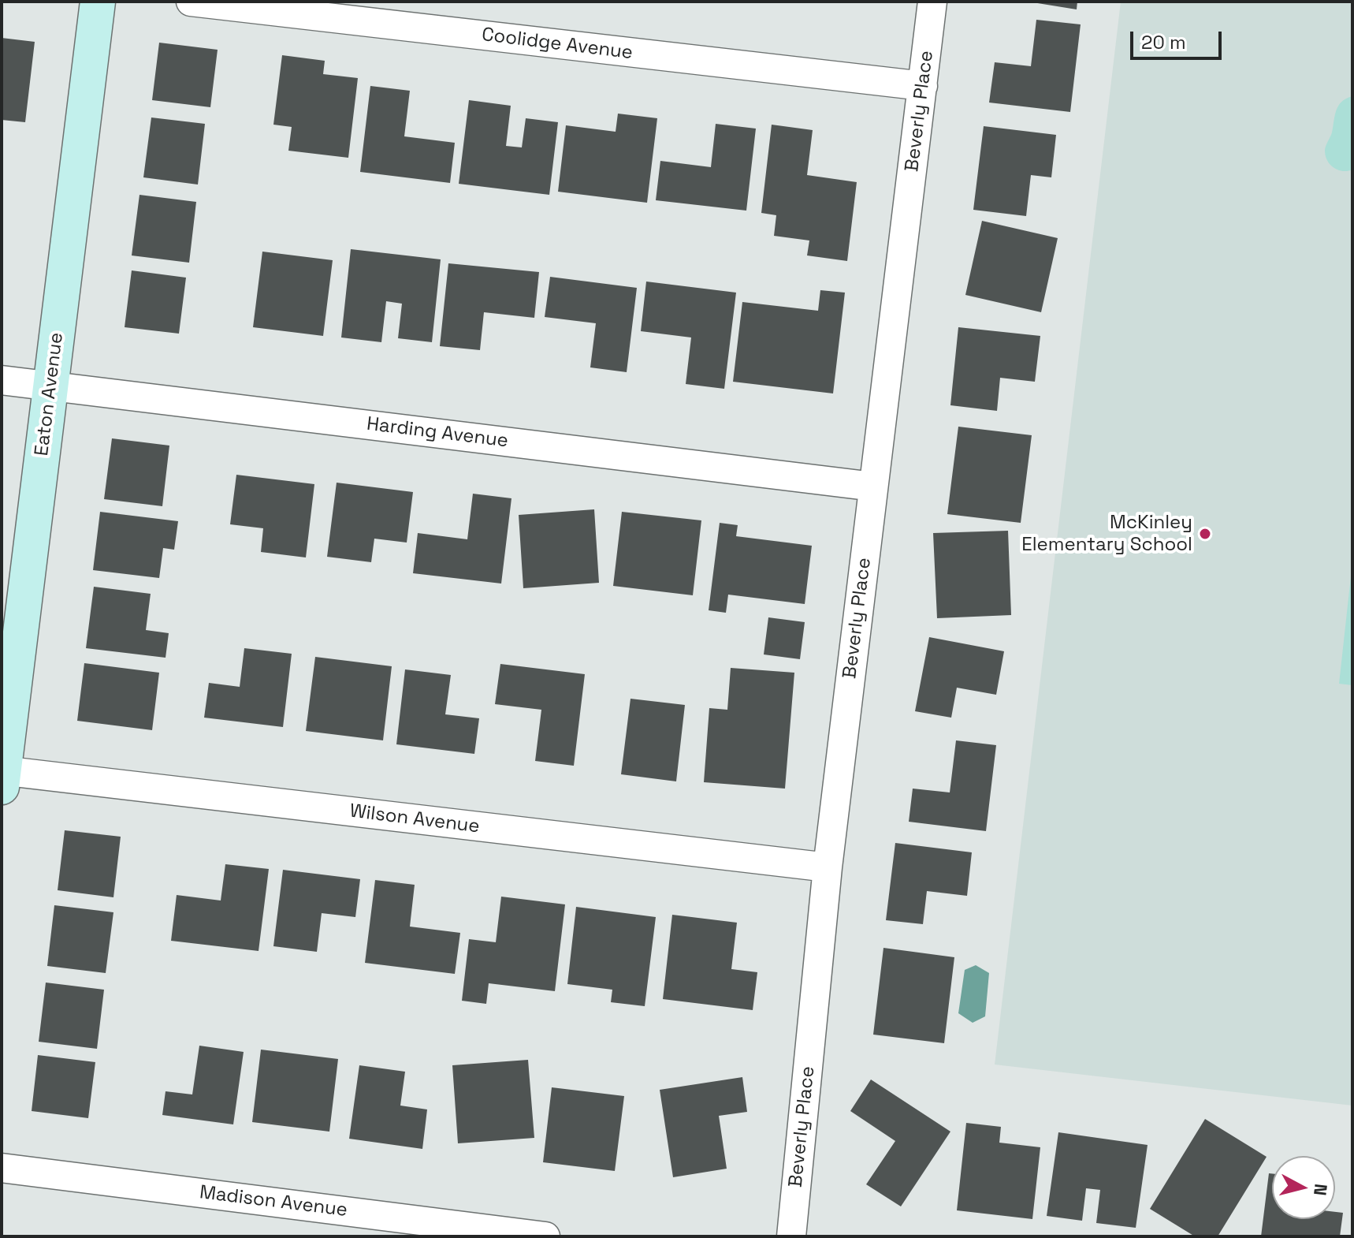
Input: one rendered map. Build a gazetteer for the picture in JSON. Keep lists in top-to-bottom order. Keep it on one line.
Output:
{"streets":{"street":["Coolidge Avenue","Beverly Place","Eaton Avenue","Harding Avenue","Wilson Avenue","Madison Avenue"]},"crossings":[["Coolidge Avenue","Beverly Place"],["Beverly Place","Harding Avenue"],["Beverly Place","Wilson Avenue"],["Eaton Avenue","Harding Avenue"],["Eaton Avenue","Wilson Avenue"]],"places":["McKinley Elementary School"],"scale_bar":"20 m","north":"right"}
